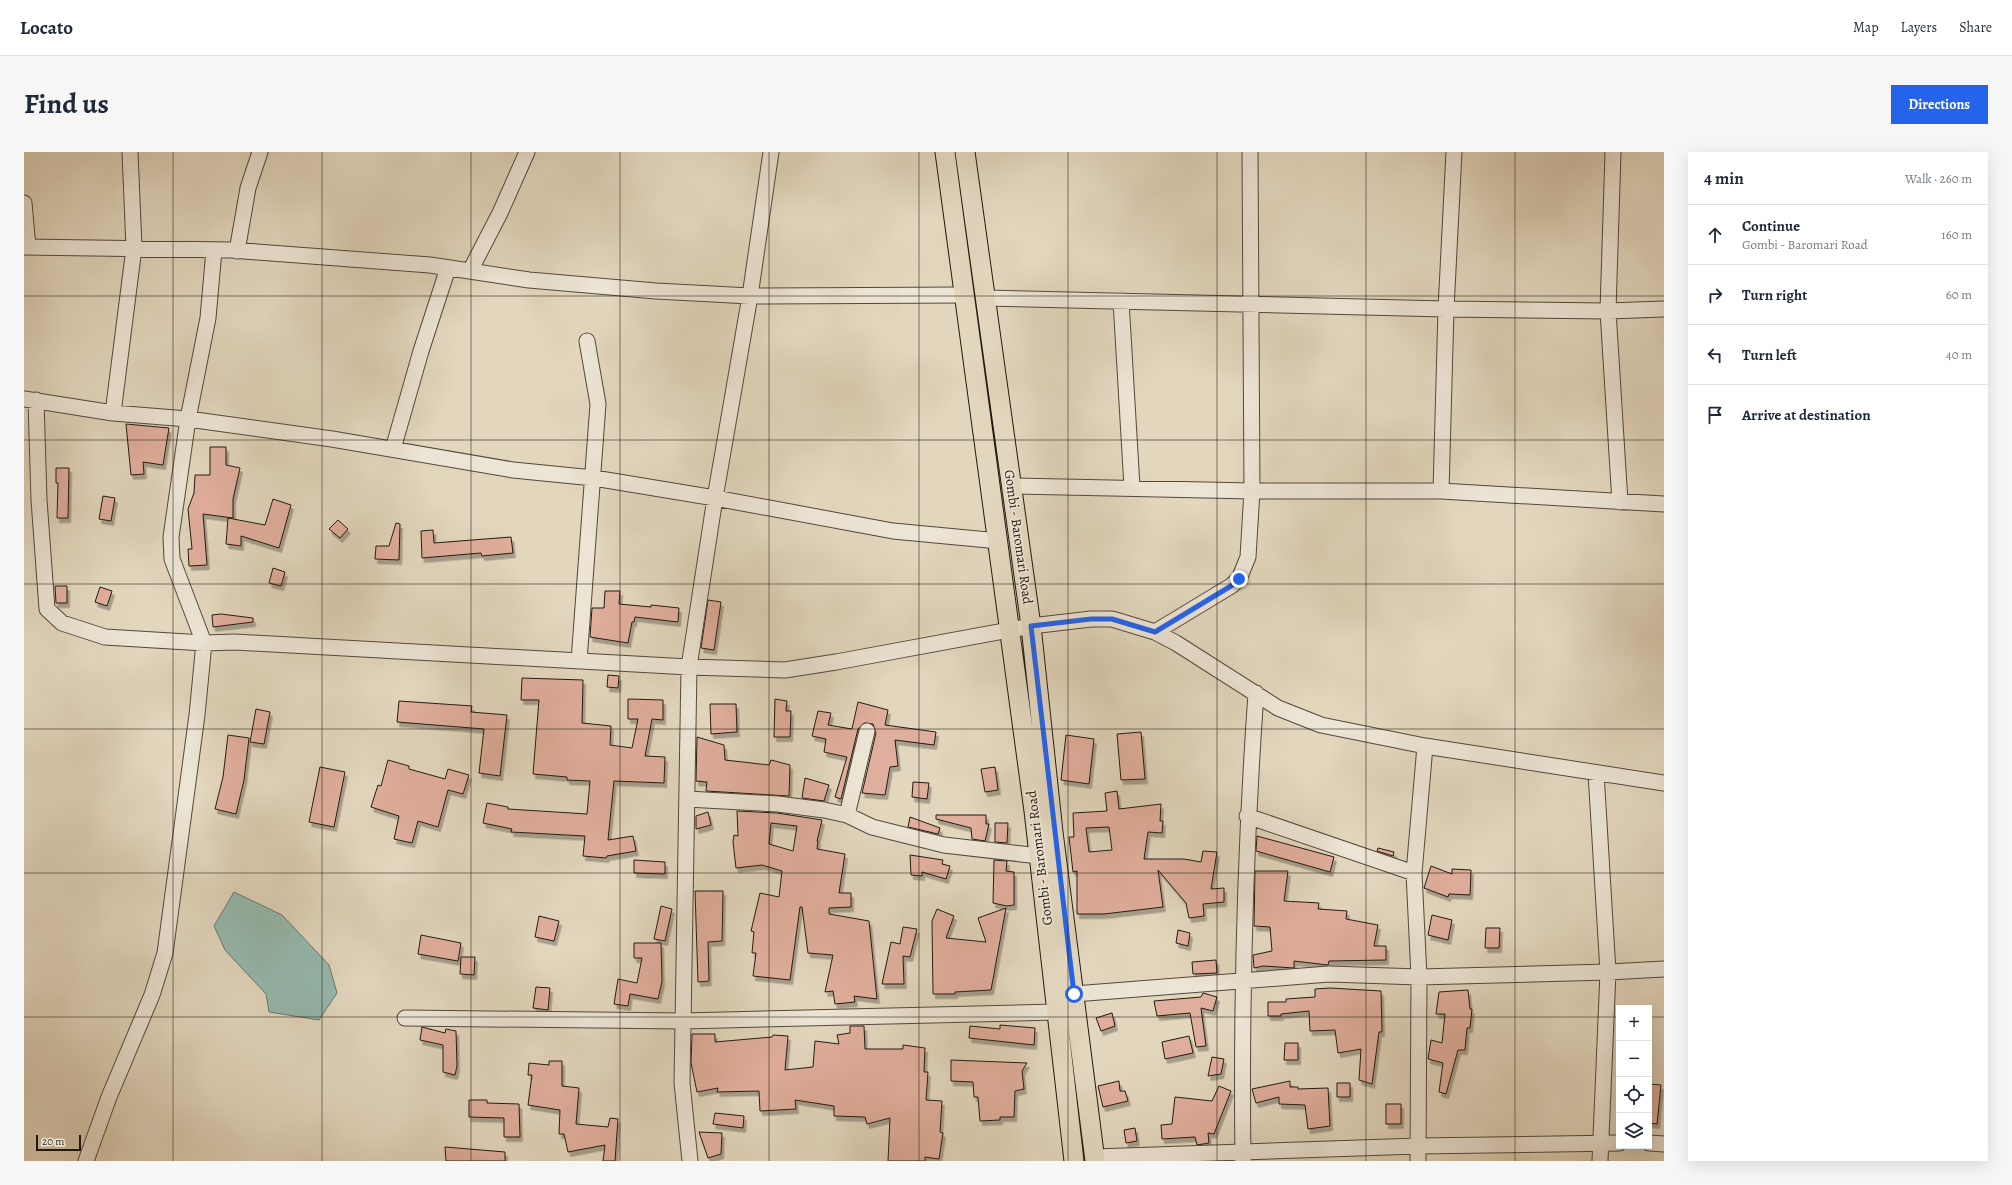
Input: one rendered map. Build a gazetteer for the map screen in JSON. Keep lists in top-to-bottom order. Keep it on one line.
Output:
{"streets":{"main road":["Gombi - Baromari Road"]},"scale_bar":"20 m","page":{"header":"Locato","nav":["Map","Layers","Share"],"title":"Find us","buttons":"Directions","heading":["4 min","Walk · 260 m"],"list":[["Continue","Gombi - Baromari Road","160 m"],["Turn right","60 m"],["Turn left","40 m"],"Arrive at destination"],"map_buttons":["+","−"],"scale":"20 m"}}
